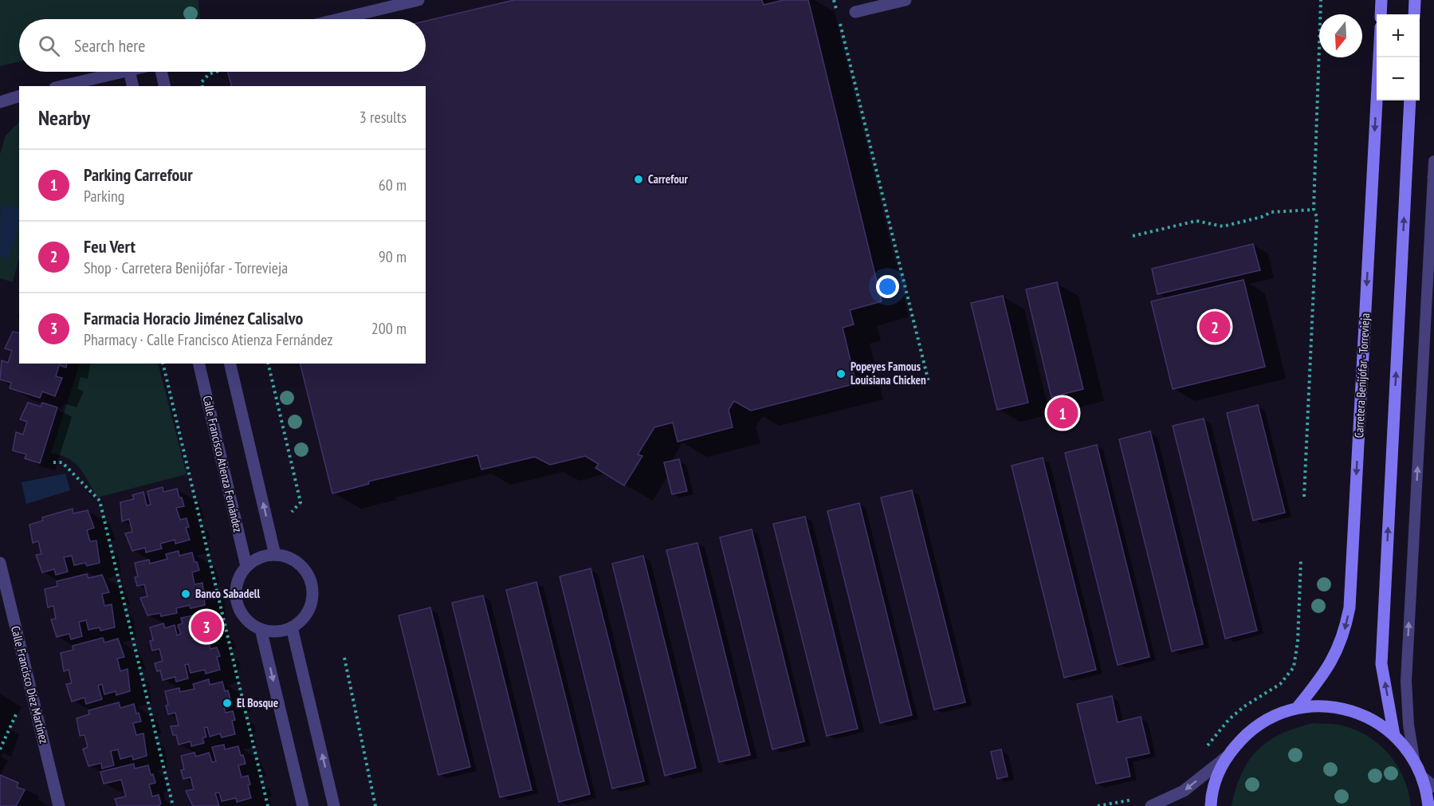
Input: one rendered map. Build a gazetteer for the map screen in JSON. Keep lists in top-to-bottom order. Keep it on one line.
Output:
{"streets":{"main road":["Carretera Benijófar - Torrevieja"],"street":["Calle Francisco Atienza Fernández","Calle Francisco Díez Martínez"]},"places":["Carrefour","Popeyes Famous Louisiana Chicken","Banco Sabadell","El Bosque"],"north":"bottom","page":{"map_buttons":["+","−"],"search":"Search here","heading":["Nearby","3 results"],"list":[{"mark":"1","name":"Parking Carrefour","note":"Parking","value":"60 m"},{"mark":"2","name":"Feu Vert","note":"Shop · Carretera Benijófar - Torrevieja","value":"90 m"},{"mark":"3","name":"Farmacia Horacio Jiménez Calisalvo","note":"Pharmacy · Calle Francisco Atienza Fernández","value":"200 m"}],"pins":["2","1","3"]}}
